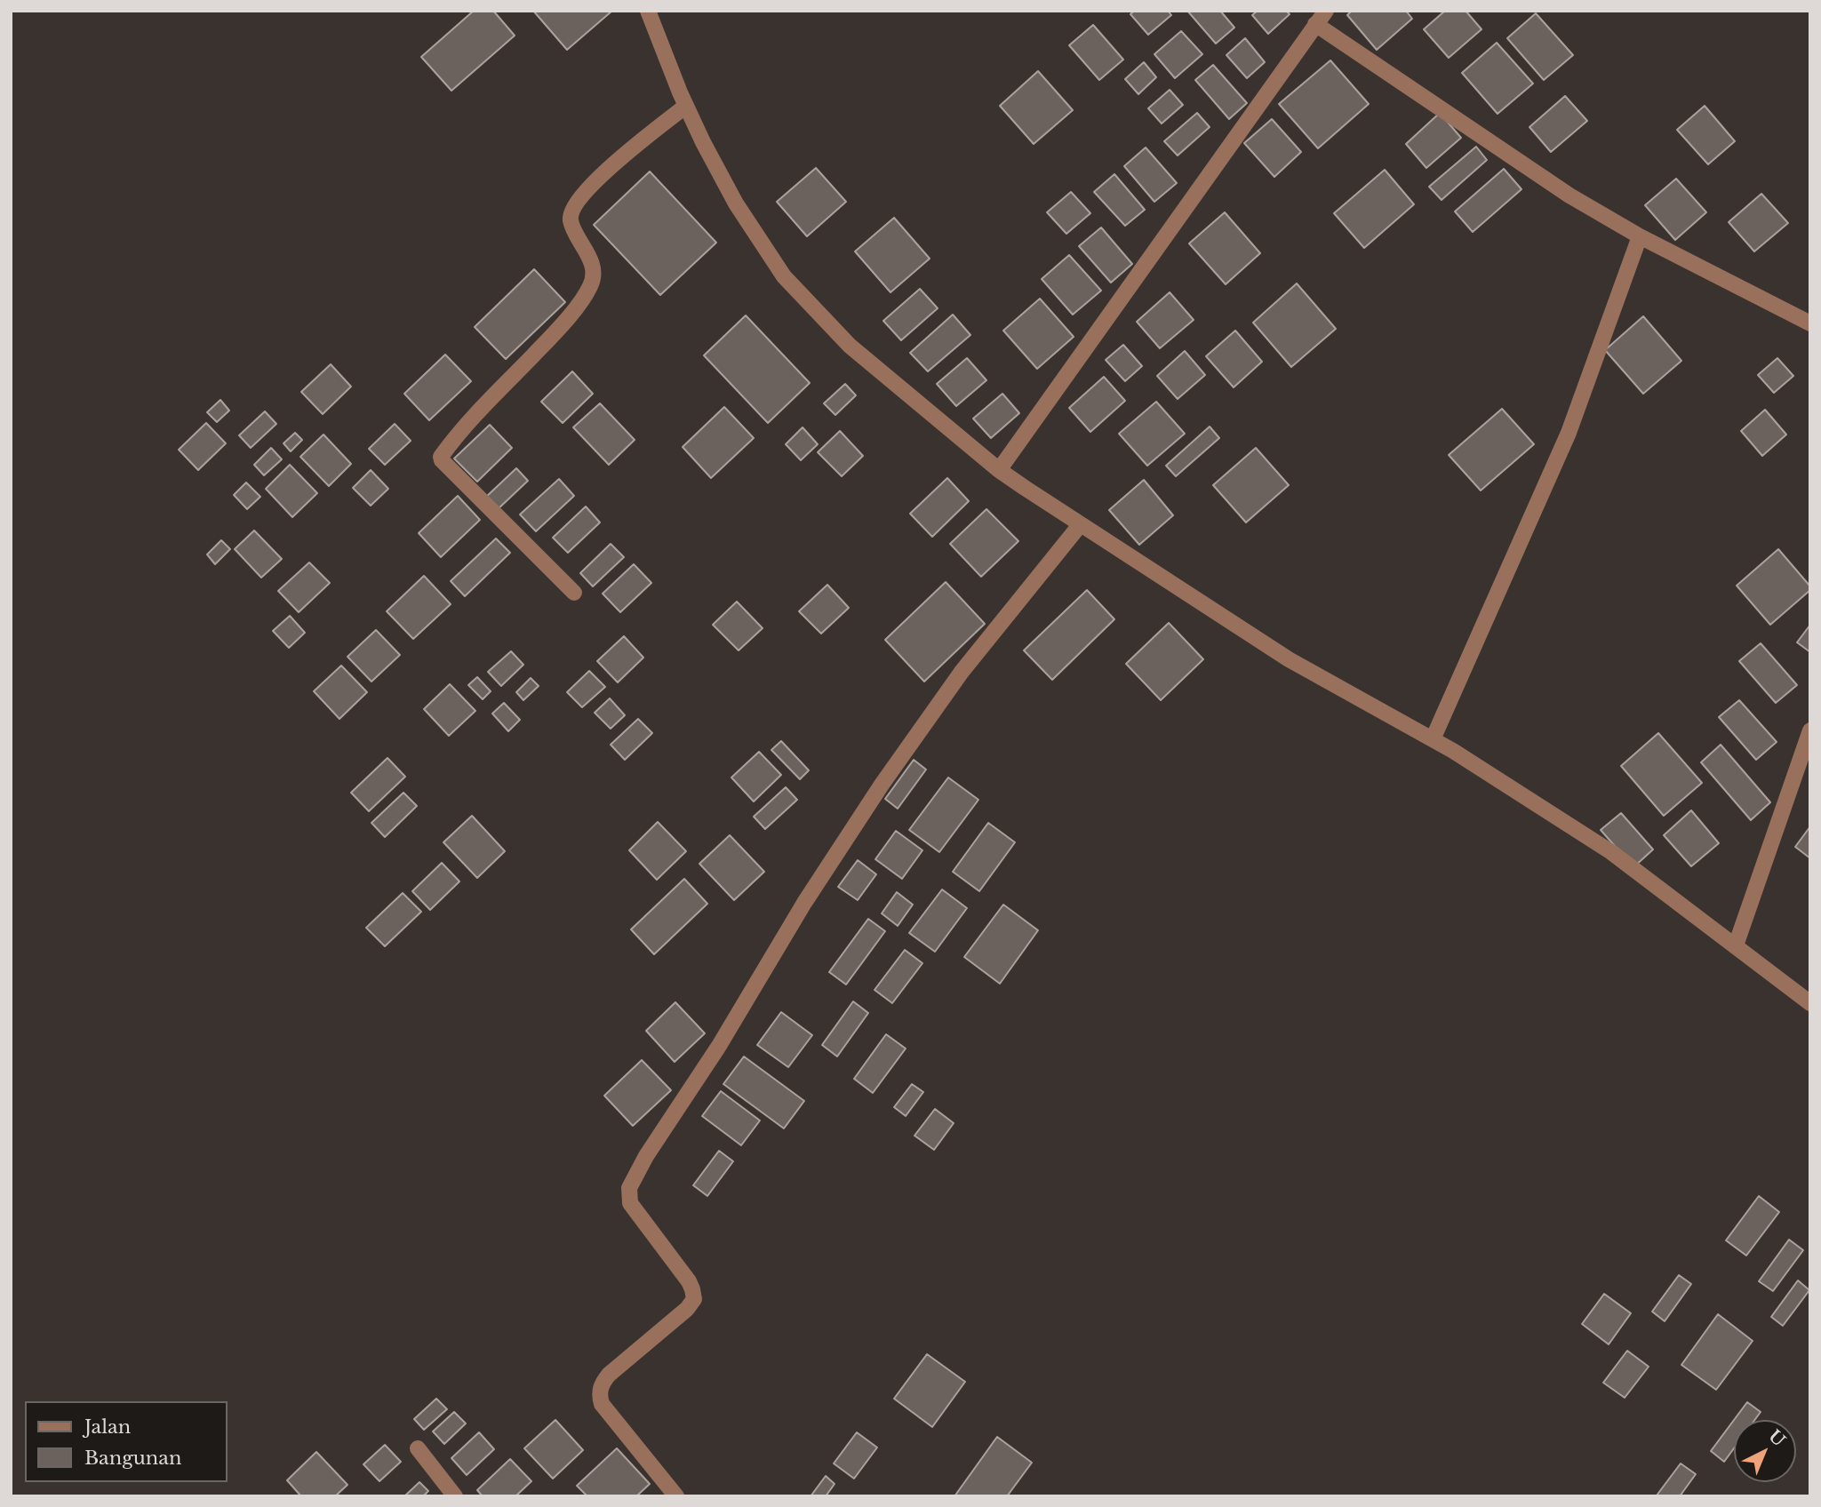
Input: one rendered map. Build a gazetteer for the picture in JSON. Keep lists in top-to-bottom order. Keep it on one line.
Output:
{"legend":["Jalan","Bangunan"],"north":"top right"}
